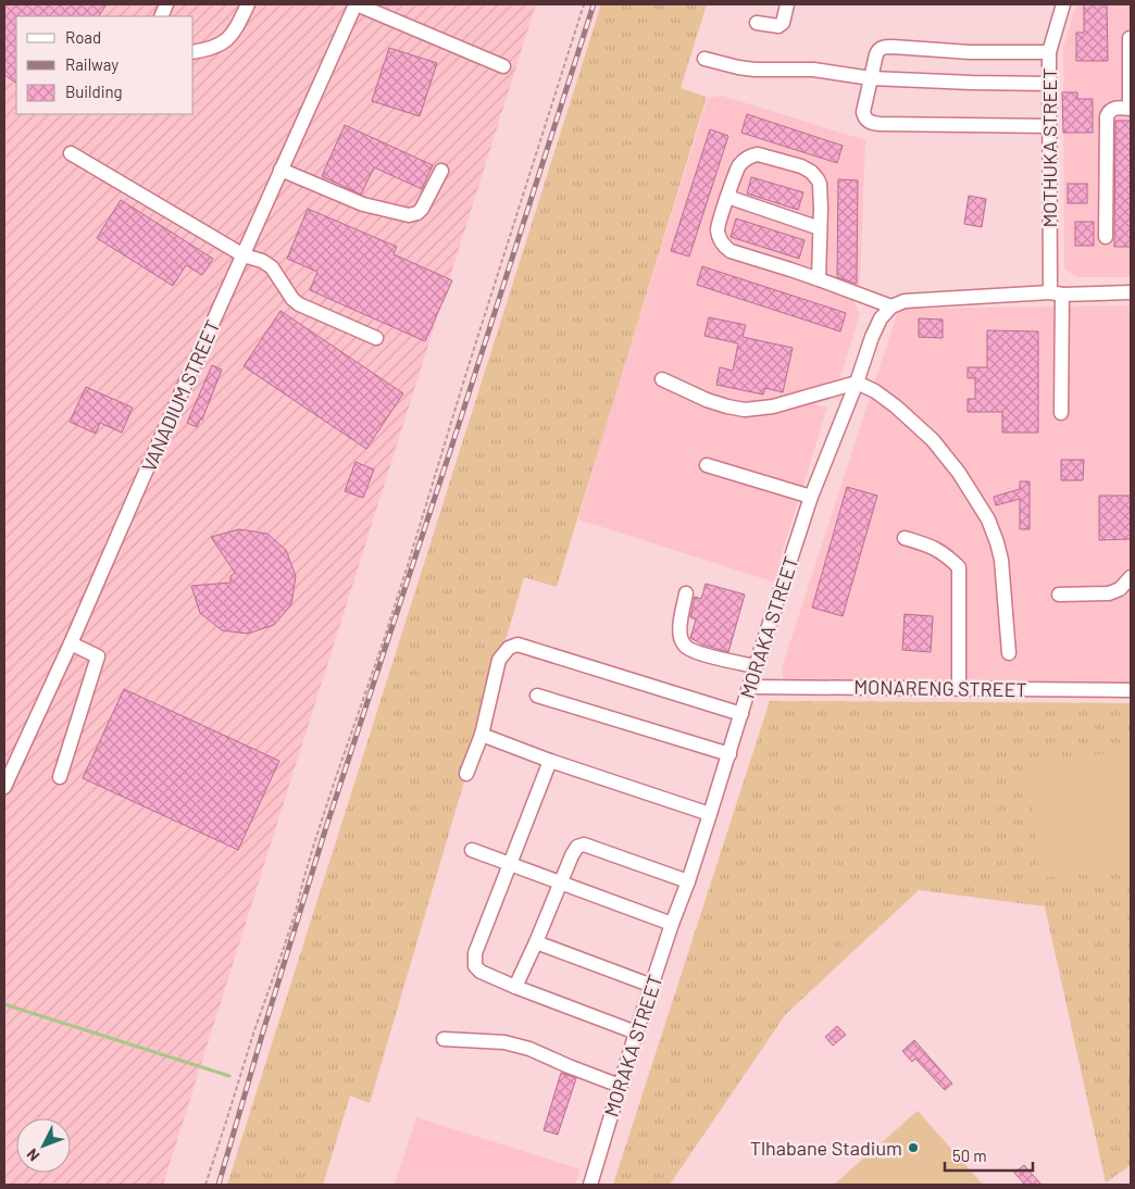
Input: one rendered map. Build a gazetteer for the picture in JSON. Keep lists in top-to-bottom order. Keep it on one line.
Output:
{"streets":{"street":["MOTHUKA STREET","VANADIUM STREET","MORAKA STREET","MONARENG STREET"]},"crossings":[["MORAKA STREET","MONARENG STREET"]],"places":["Tlhabane Stadium"],"legend":["Road","Railway","Building"],"scale_bar":"50 m","north":"bottom left"}
